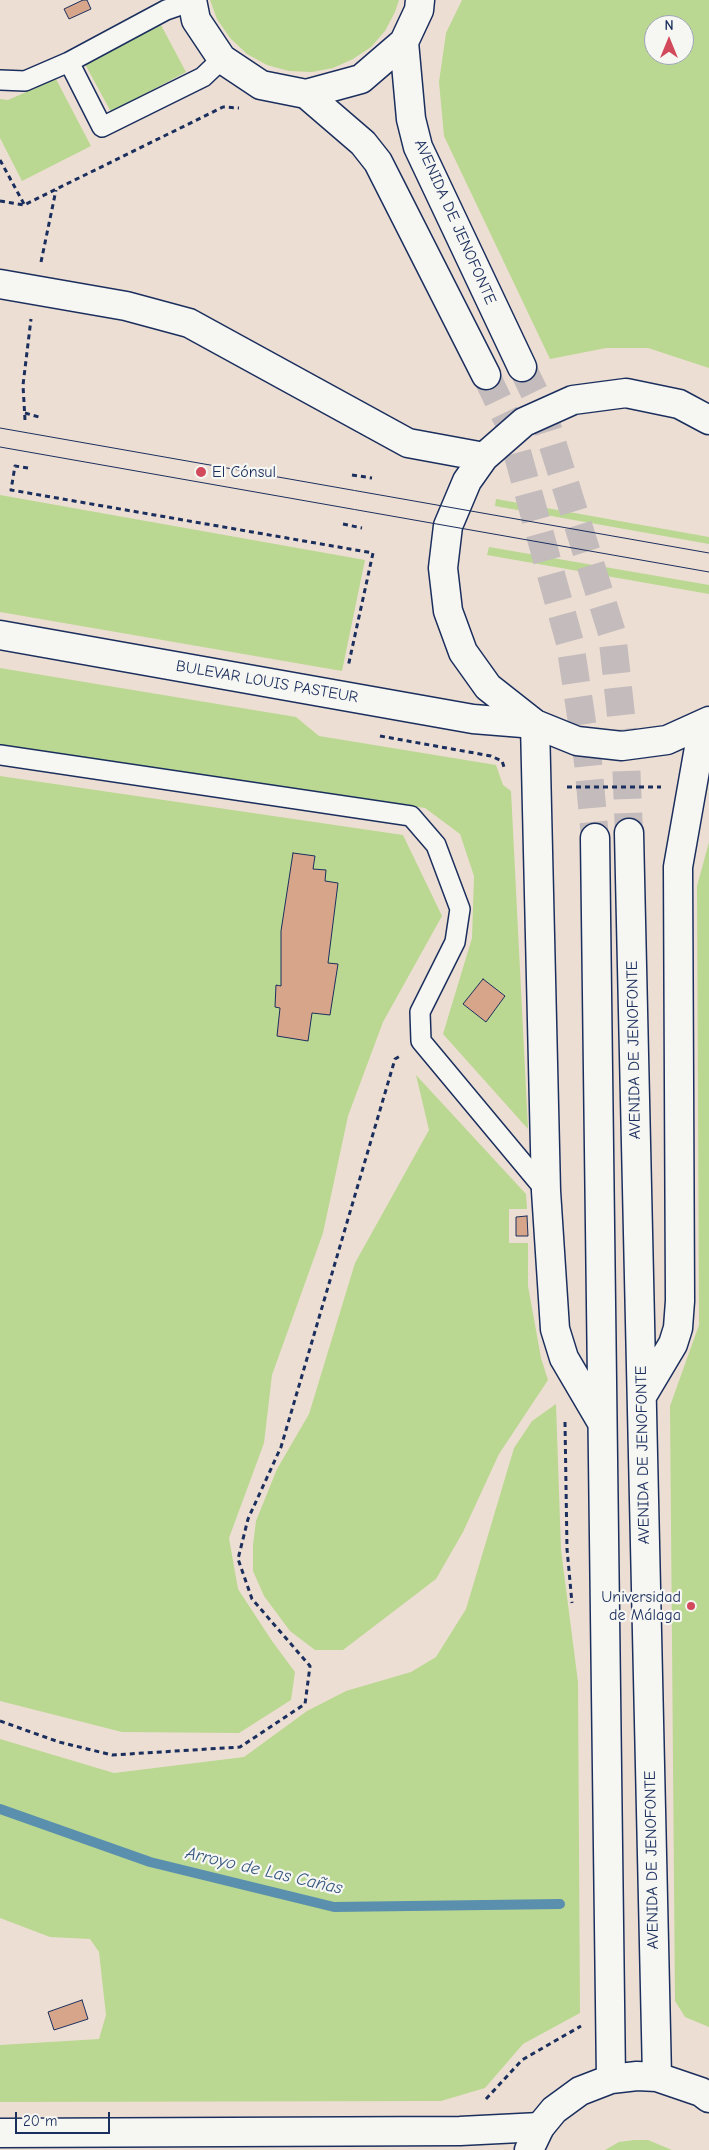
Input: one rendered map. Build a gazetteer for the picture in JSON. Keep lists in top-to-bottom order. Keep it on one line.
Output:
{"streets":{"main road":["AVENIDA DE JENOFONTE","BULEVAR LOUIS PASTEUR"]},"water":["Arroyo de Las Cañas"],"places":["El Cónsul","Universidad de Málaga"],"scale_bar":"20 m","north":"top"}
